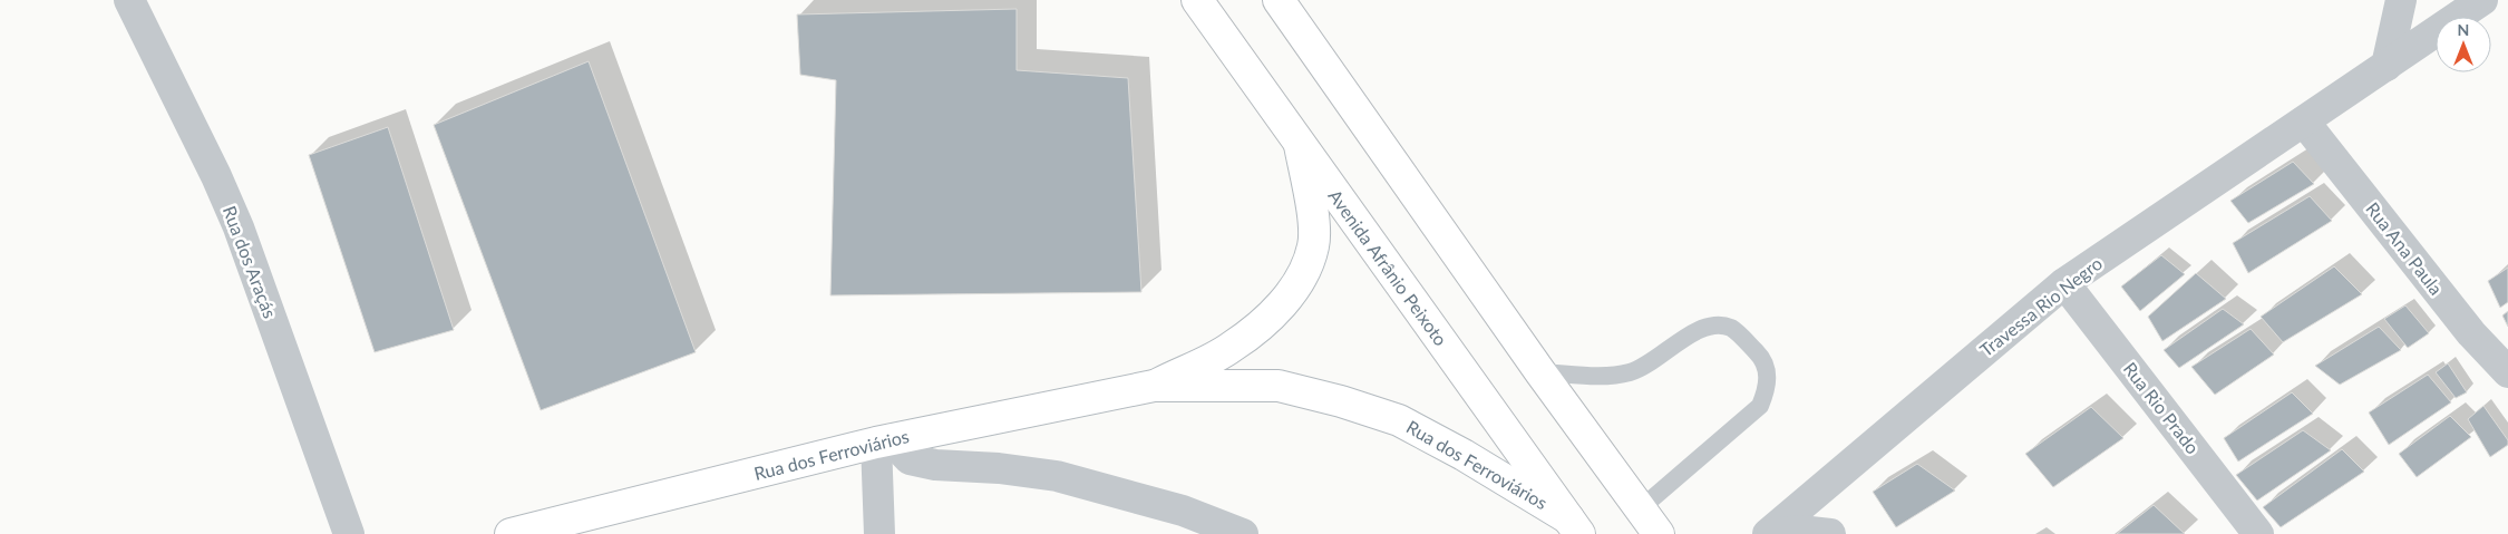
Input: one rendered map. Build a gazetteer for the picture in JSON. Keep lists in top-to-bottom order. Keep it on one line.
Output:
{"streets":{"main road":["Avenida Afrânio Peixoto","Rua dos Ferroviários"],"street":["Rua Ana Paula","Rua dos Araçás","Travessa Rio Negro","Rua Rio Prado"]},"crossings":[["Rua Ana Paula","Travessa Rio Negro"],["Avenida Afrânio Peixoto","Rua dos Ferroviários"],["Travessa Rio Negro","Rua Rio Prado"]],"north":"top"}
